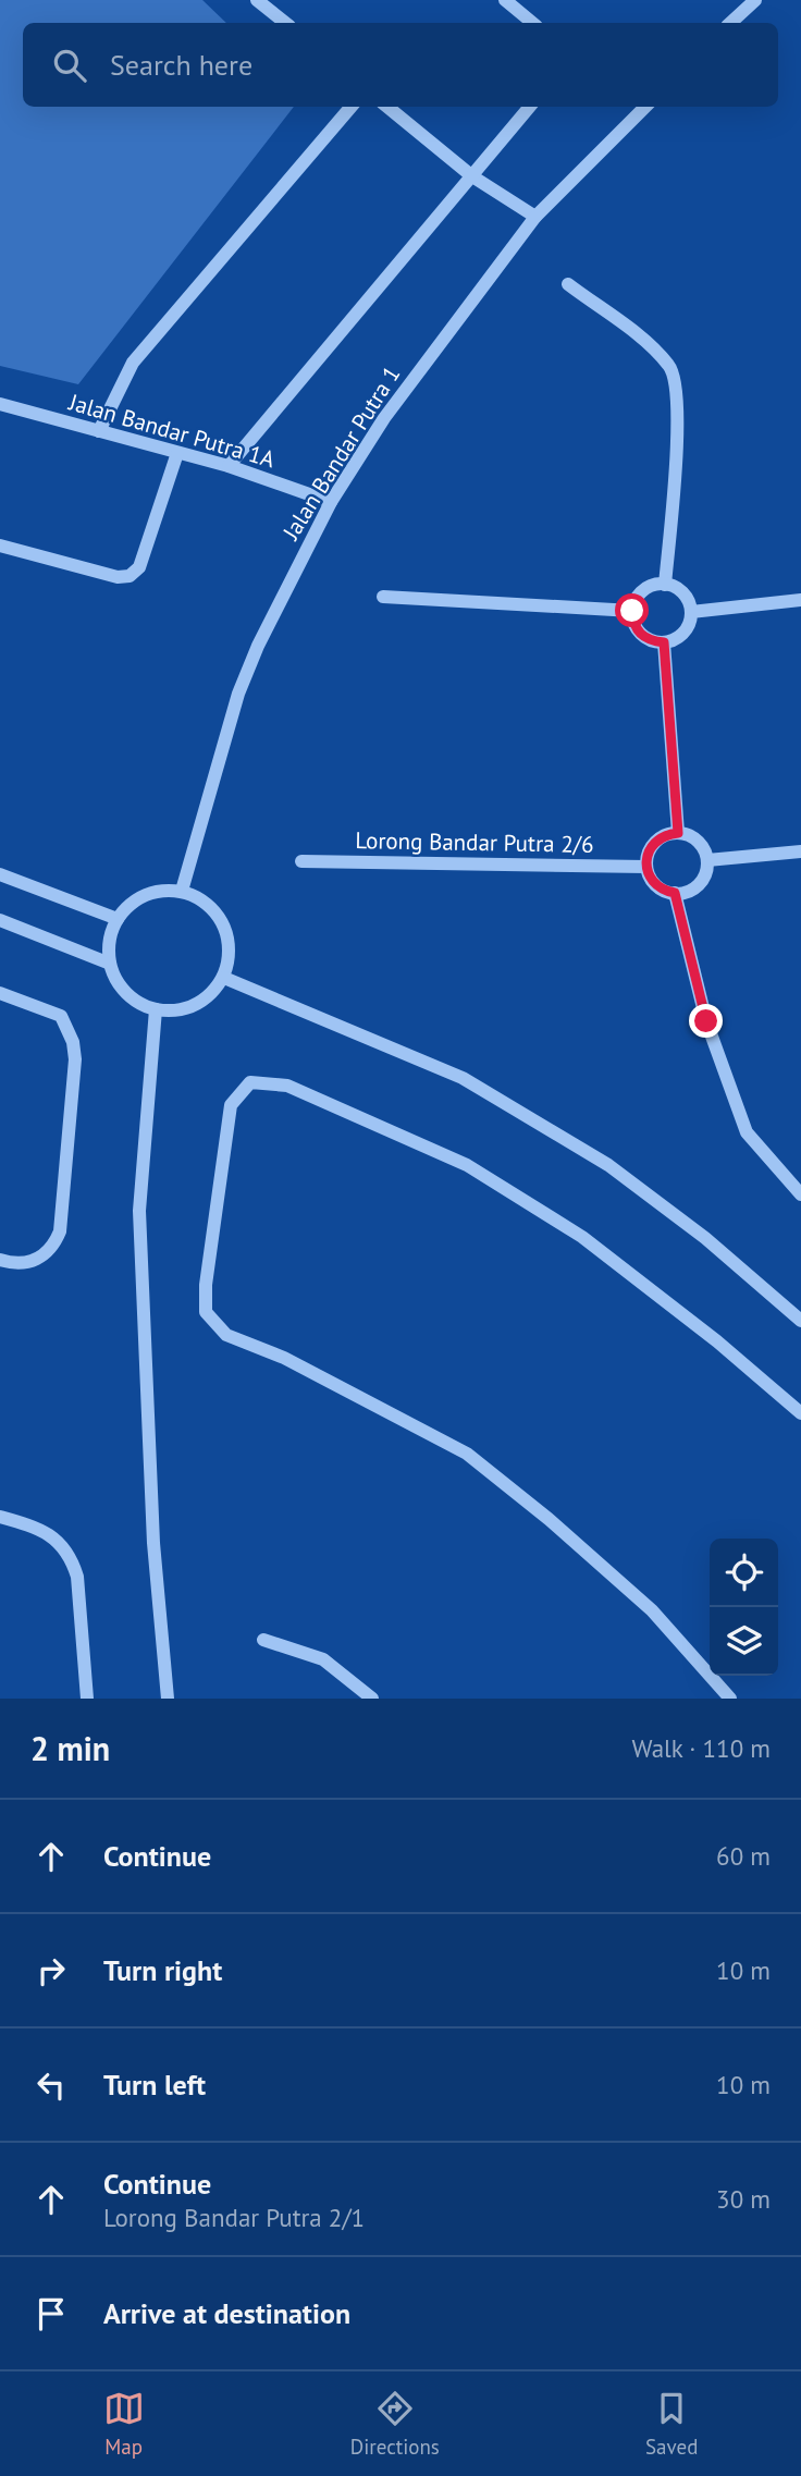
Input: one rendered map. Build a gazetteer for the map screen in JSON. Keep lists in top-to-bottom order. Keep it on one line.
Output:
{"streets":{"street":["Jalan Bandar Putra 1A","Jalan Bandar Putra 1","Lorong Bandar Putra 2/6"]},"crossings":[["Jalan Bandar Putra 1A","Jalan Bandar Putra 1"]],"page":{"search":"Search here","heading":["2 min","Walk · 110 m"],"list":[["Continue","60 m"],["Turn right","10 m"],["Turn left","10 m"],["Continue","Lorong Bandar Putra 2/1","30 m"],"Arrive at destination"],"nav":["Map","Directions","Saved"]}}
